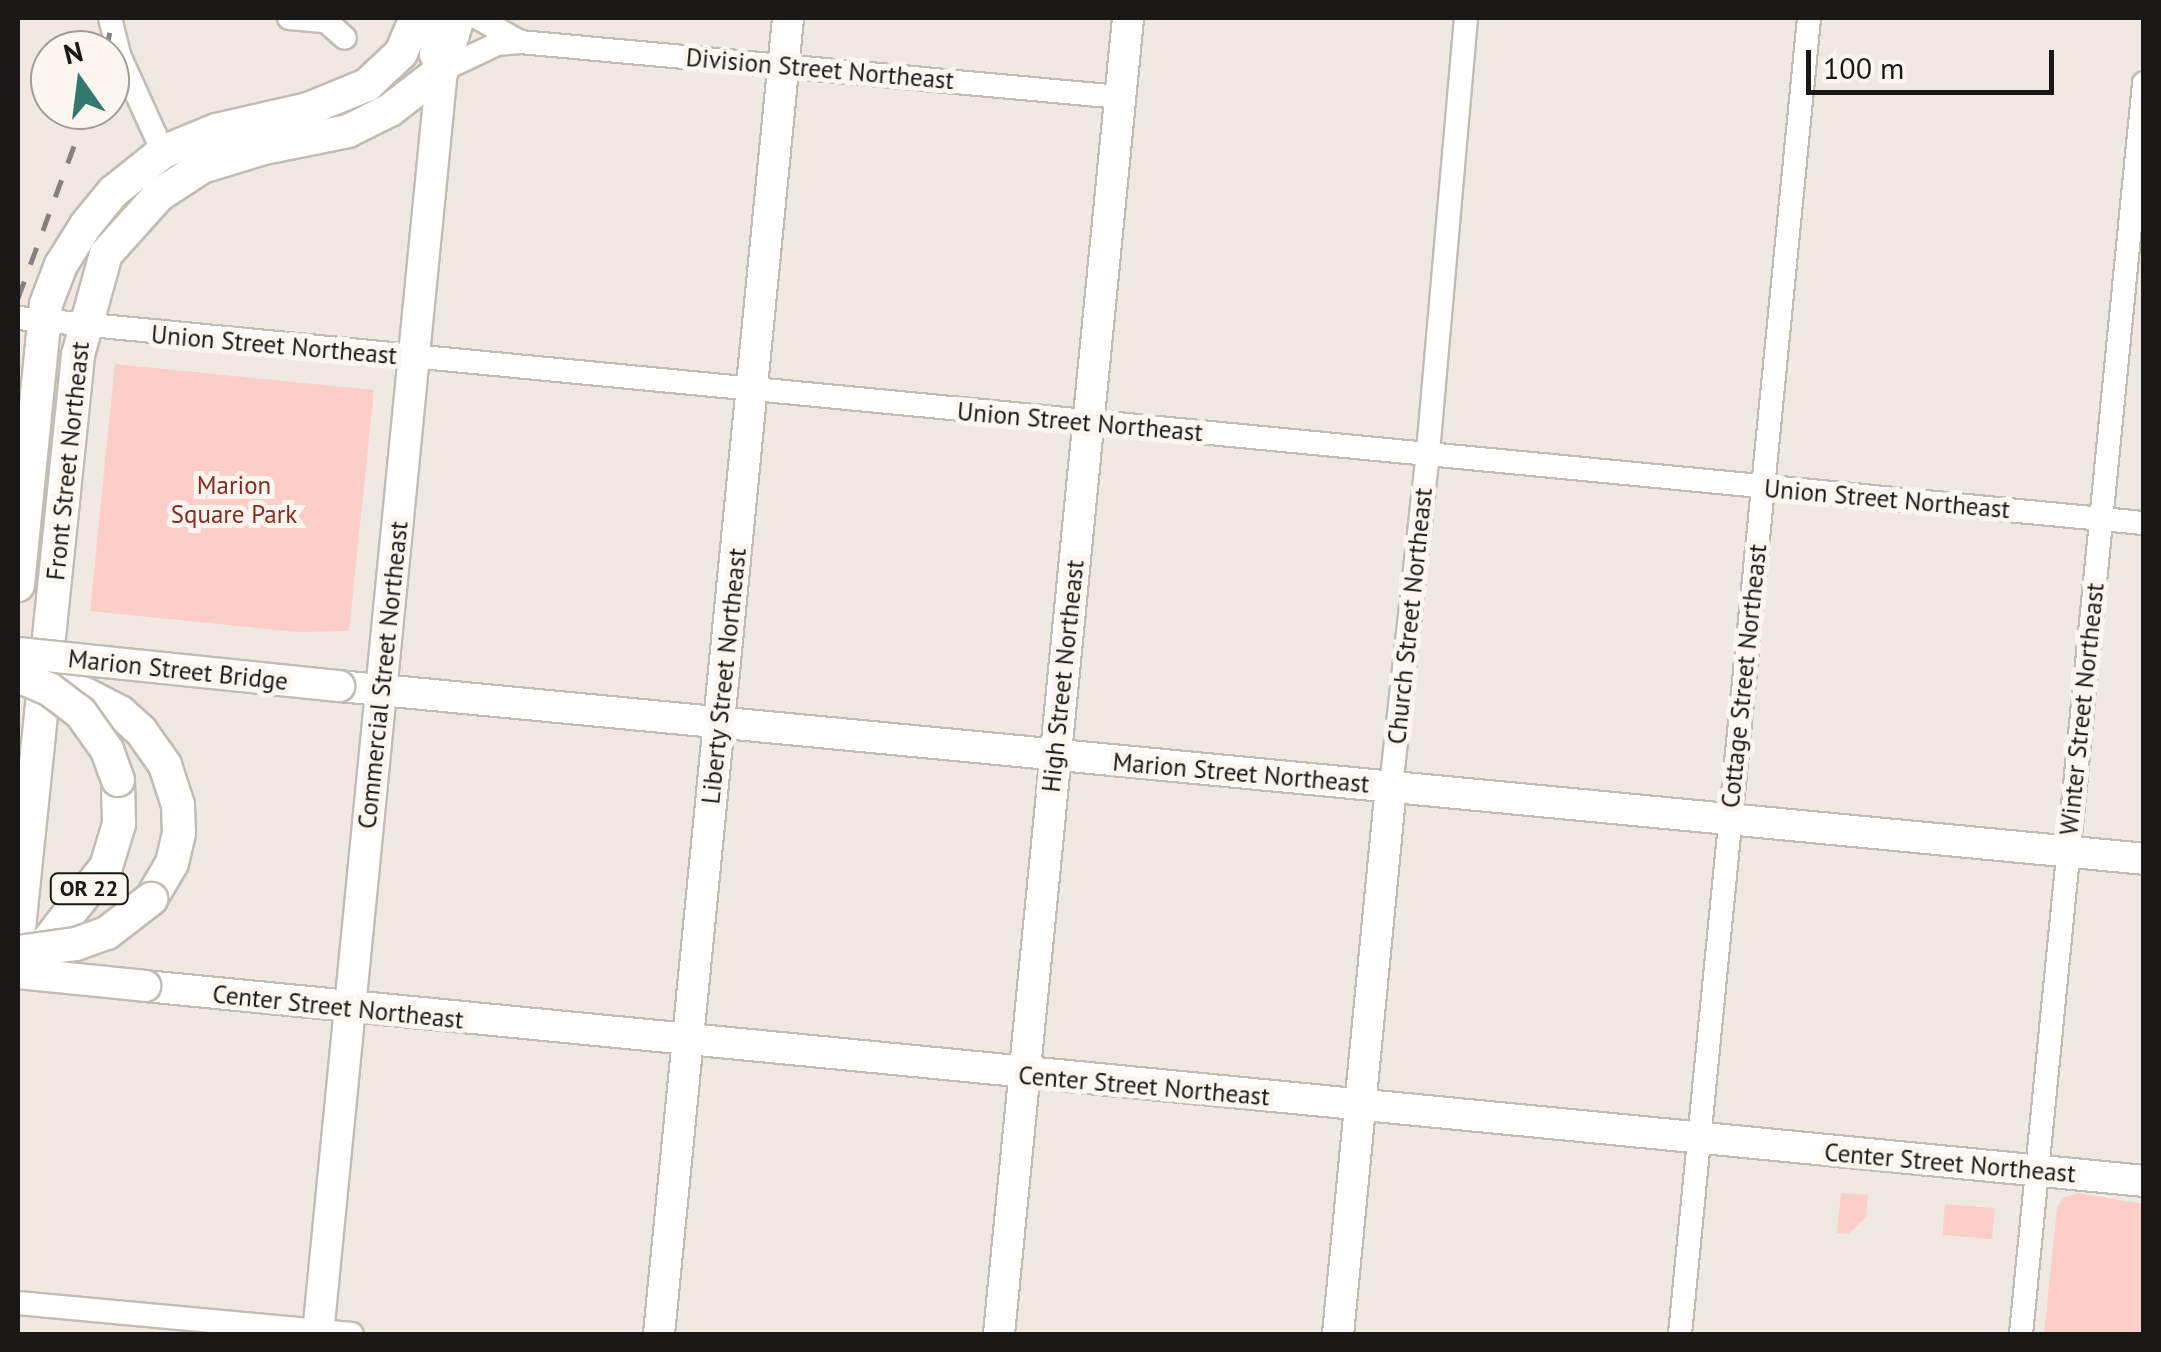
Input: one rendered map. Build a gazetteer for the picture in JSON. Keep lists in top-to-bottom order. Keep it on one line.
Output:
{"streets":{"highway":["Front Street Northeast","OR 22"],"main road":["Church Street Northeast","Marion Street Bridge","Commercial Street Northeast","Liberty Street Northeast","High Street Northeast","Marion Street Northeast","Center Street Northeast"],"street":["Division Street Northeast","Union Street Northeast","Cottage Street Northeast","Winter Street Northeast"]},"crossings":[["Division Street Northeast","Liberty Street Northeast"],["Division Street Northeast","High Street Northeast"],["Union Street Northeast","Front Street Northeast"],["Union Street Northeast","Church Street Northeast"],["Union Street Northeast","Commercial Street Northeast"],["Union Street Northeast","Liberty Street Northeast"],["Union Street Northeast","High Street Northeast"],["Union Street Northeast","Cottage Street Northeast"],["Union Street Northeast","Winter Street Northeast"],["Front Street Northeast","Commercial Street Northeast"],["Front Street Northeast","OR 22"],["Church Street Northeast","Marion Street Northeast"],["Church Street Northeast","Center Street Northeast"],["Marion Street Bridge","Marion Street Northeast"],["Commercial Street Northeast","Marion Street Northeast"],["Commercial Street Northeast","Center Street Northeast"],["Liberty Street Northeast","Marion Street Northeast"],["Liberty Street Northeast","Center Street Northeast"],["High Street Northeast","Marion Street Northeast"],["High Street Northeast","Center Street Northeast"],["Cottage Street Northeast","Marion Street Northeast"],["Cottage Street Northeast","Center Street Northeast"],["Winter Street Northeast","Marion Street Northeast"],["Winter Street Northeast","Center Street Northeast"]],"parks":["Marion Square Park"],"scale_bar":"100 m","north":"top"}
